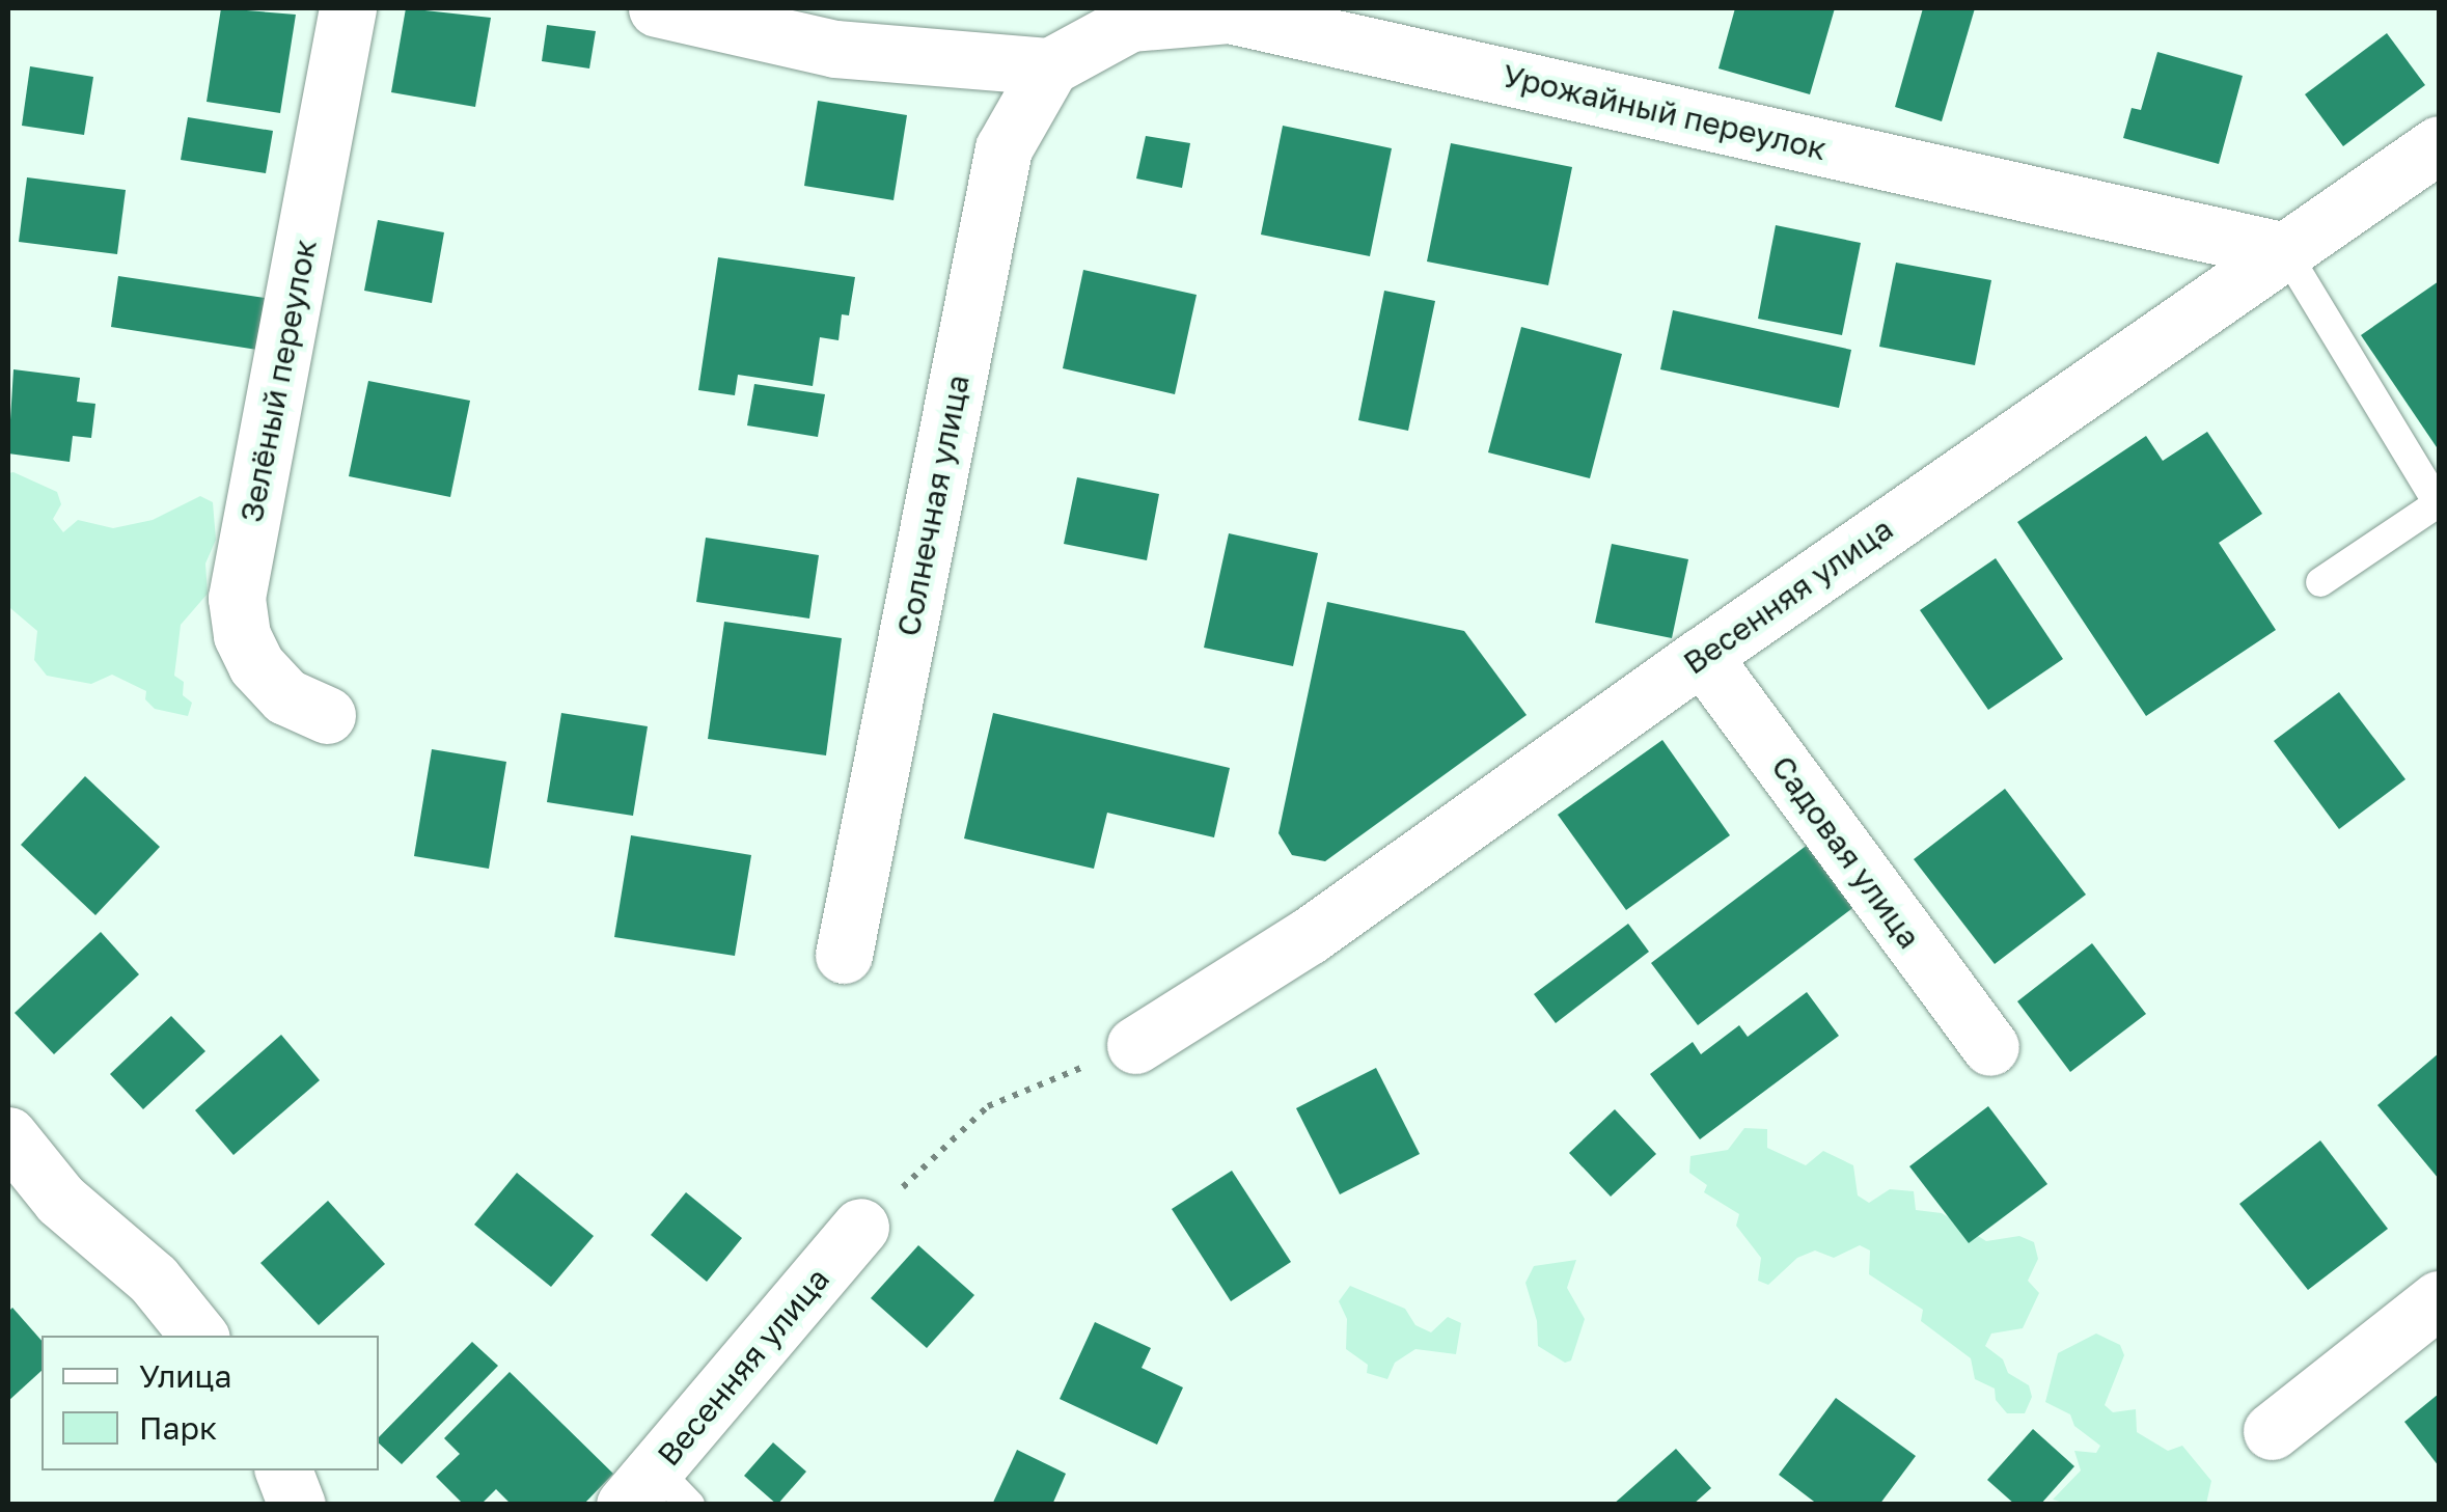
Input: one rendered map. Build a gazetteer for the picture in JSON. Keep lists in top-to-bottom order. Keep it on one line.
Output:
{"streets":{"street":["Урожайный переулок","Зелёный переулок","Солнечная улица","Весенняя улица","Садовая улица"]},"crossings":[["Урожайный переулок","Солнечная улица"],["Урожайный переулок","Весенняя улица"],["Весенняя улица","Садовая улица"]],"legend":["Улица","Парк"]}
